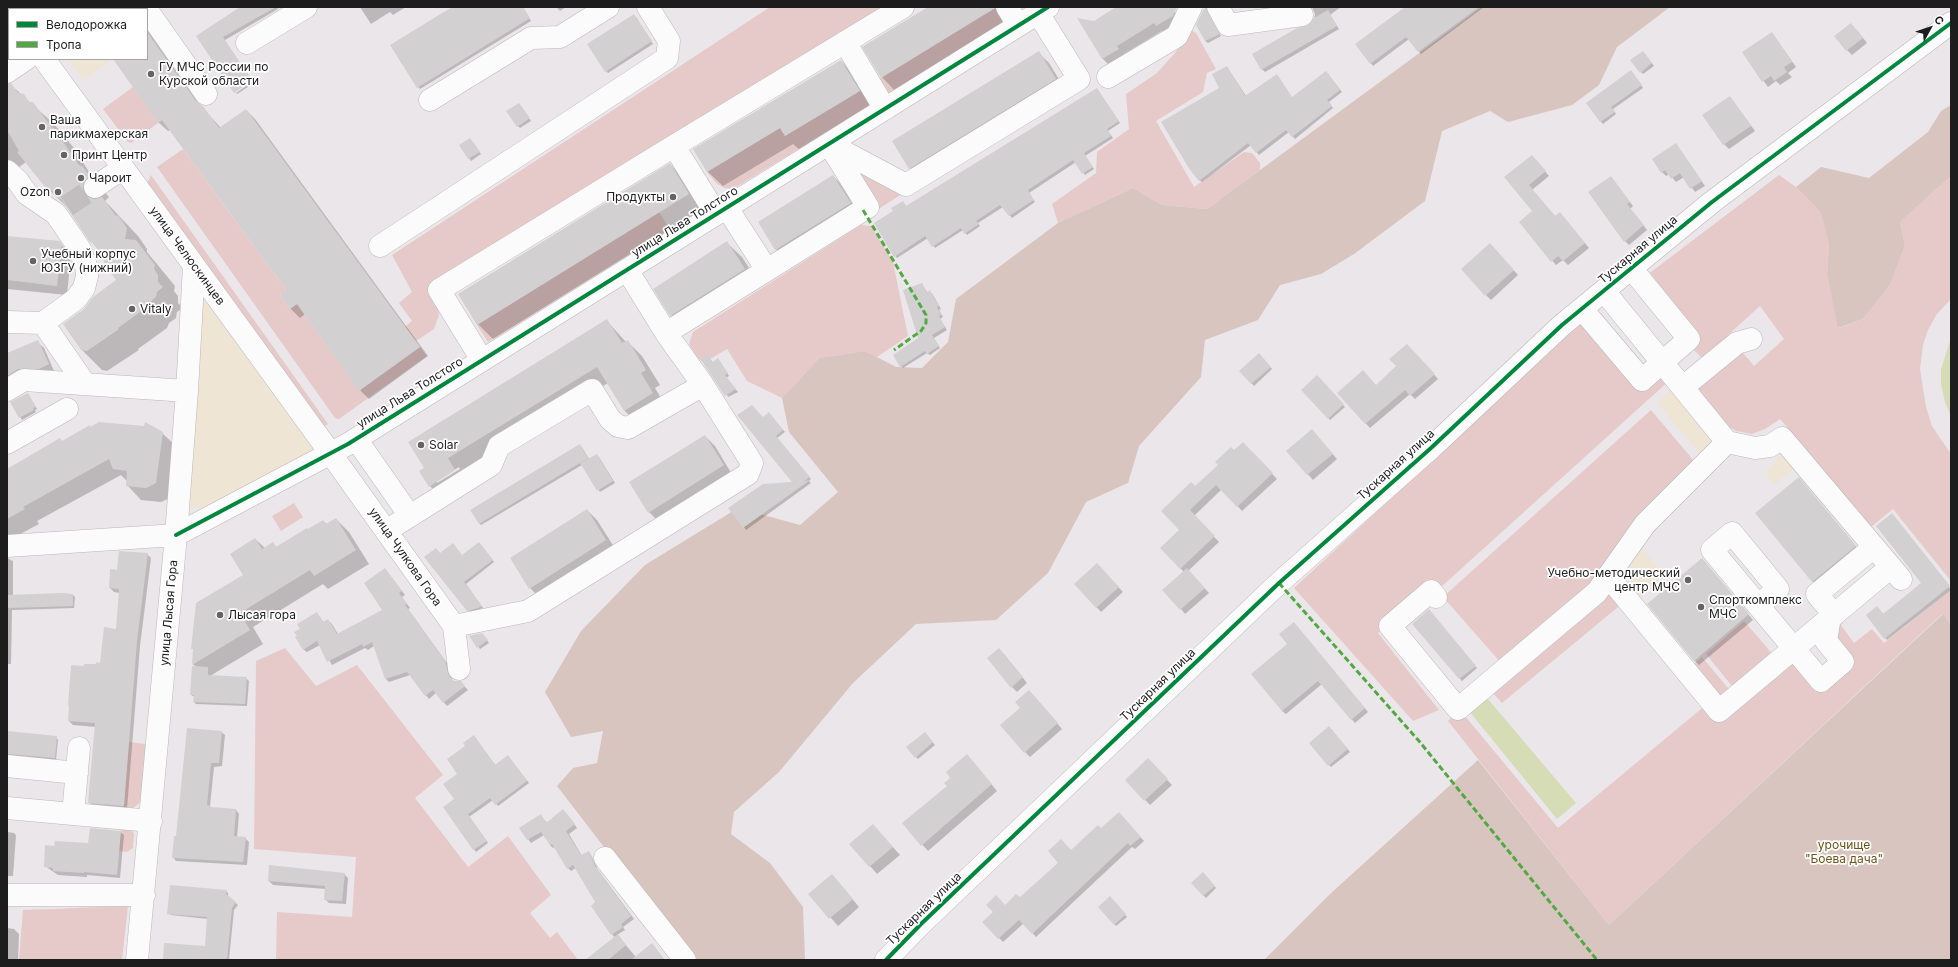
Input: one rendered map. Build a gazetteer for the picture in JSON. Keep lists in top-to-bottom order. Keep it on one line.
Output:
{"streets":{"street":["улица Льва Толстого","Тускарная улица","улица Челюскинцев","улица Чулкова Гора","улица Лысая Гора"]},"crossings":[["улица Льва Толстого","улица Челюскинцев"],["улица Льва Толстого","улица Чулкова Гора"],["улица Льва Толстого","улица Лысая Гора"],["улица Челюскинцев","улица Чулкова Гора"],["улица Челюскинцев","улица Лысая Гора"]],"parks":["урочище \"Боева дача\""],"places":["ГУ МЧС России по Курской области","Ваша парикмахерская","Принт Центр","Чароит","Ozon","Продукты","Учебный корпус ЮЗГУ (нижний)","Vitaly","Solar","Учебно-методический центр МЧС","Спорткомплекс МЧС","Лысая гора"],"legend":["Велодорожка","Тропа"],"north":"top right"}
